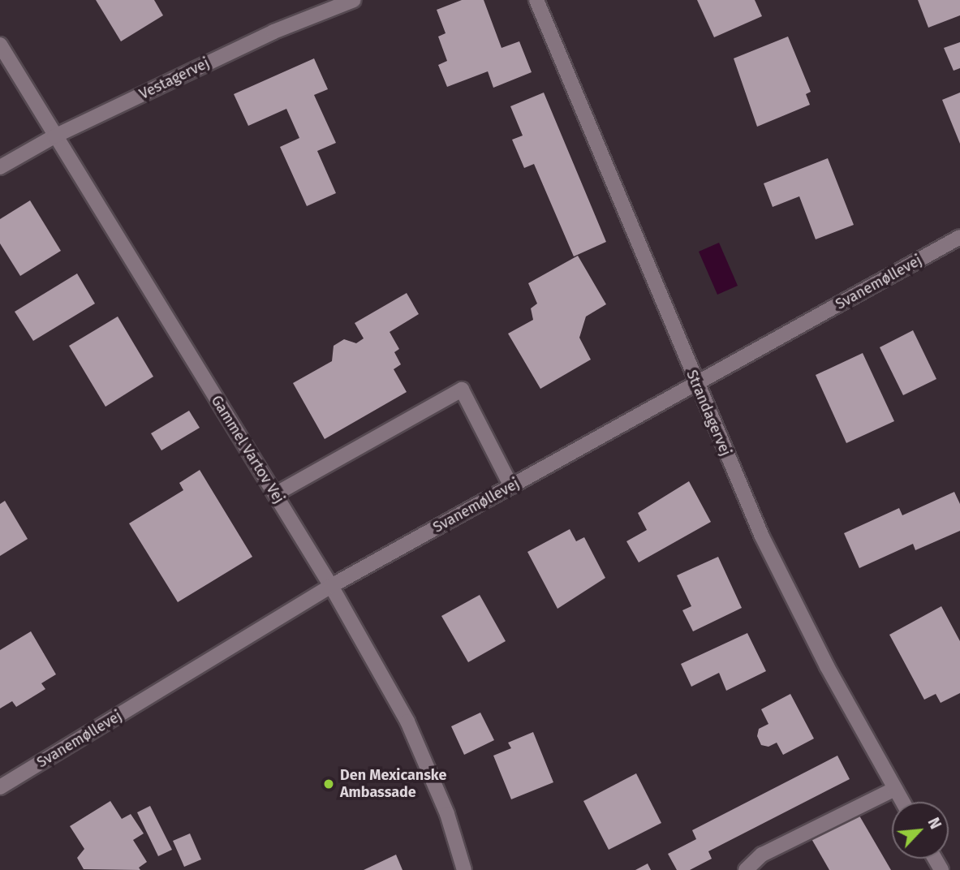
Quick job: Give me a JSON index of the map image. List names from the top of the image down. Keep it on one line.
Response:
{"streets":{"street":["Vestagervej","Svanemøllevej","Strandagervej","Gammel Vartov Vej"]},"crossings":[["Vestagervej","Gammel Vartov Vej"],["Svanemøllevej","Strandagervej"],["Svanemøllevej","Gammel Vartov Vej"]],"places":["Den Mexicanske Ambassade"],"north":"top right"}
